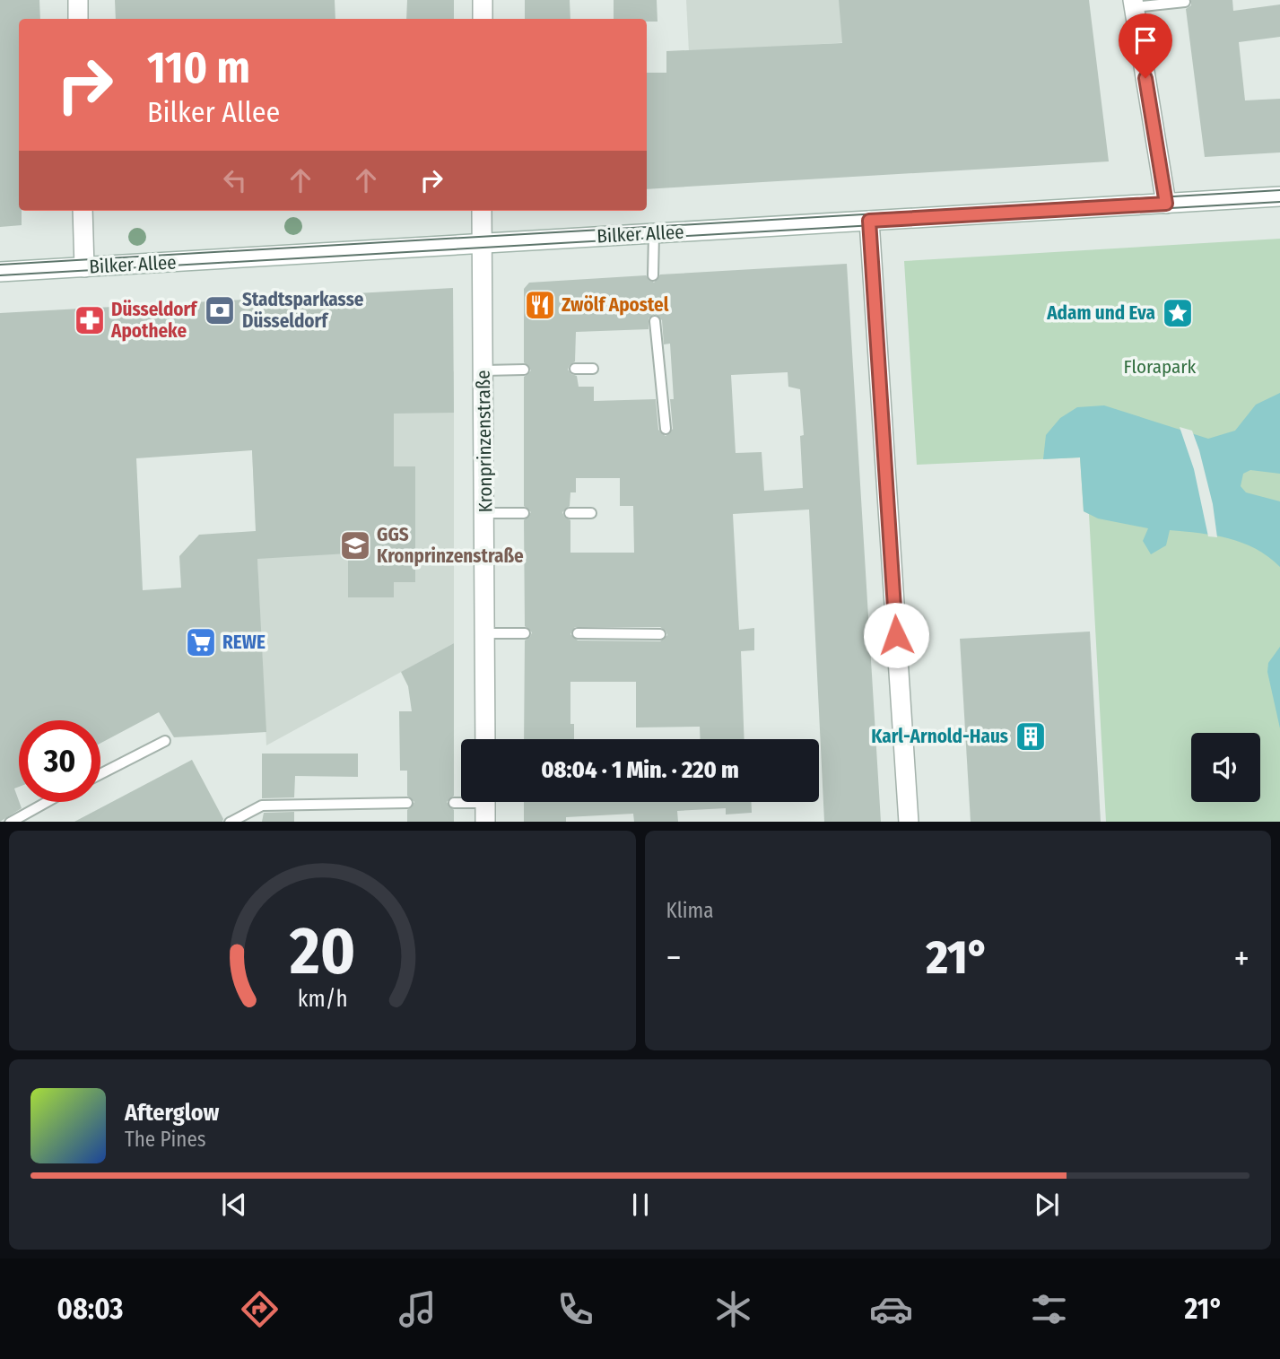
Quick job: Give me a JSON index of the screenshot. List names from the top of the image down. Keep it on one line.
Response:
{"streets":{"street":["Bilker Allee","Kronprinzenstraße"]},"crossings":[["Bilker Allee","Kronprinzenstraße"]],"parks":["Florapark"],"places":{"restaurant":["Zwölf Apostel"],"bank":["Stadtsparkasse Düsseldorf"],"place":["Adam und Eva"],"pharmacy":["Düsseldorf Apotheke"],"school or university":["GGS Kronprinzenstraße"],"supermarket":["REWE"],"building":["Karl-Arnold-Haus"]},"page":{"turn":["110 m","Bilker Allee"],"limit":"30","trip":"08:04 · 1 Min. · 220 m","tile":"Klima","heat":["−","21°","+"],"song":["Afterglow","The Pines"],"tabs":["08:03","21°"],"gauge":["20","km/h"]}}
